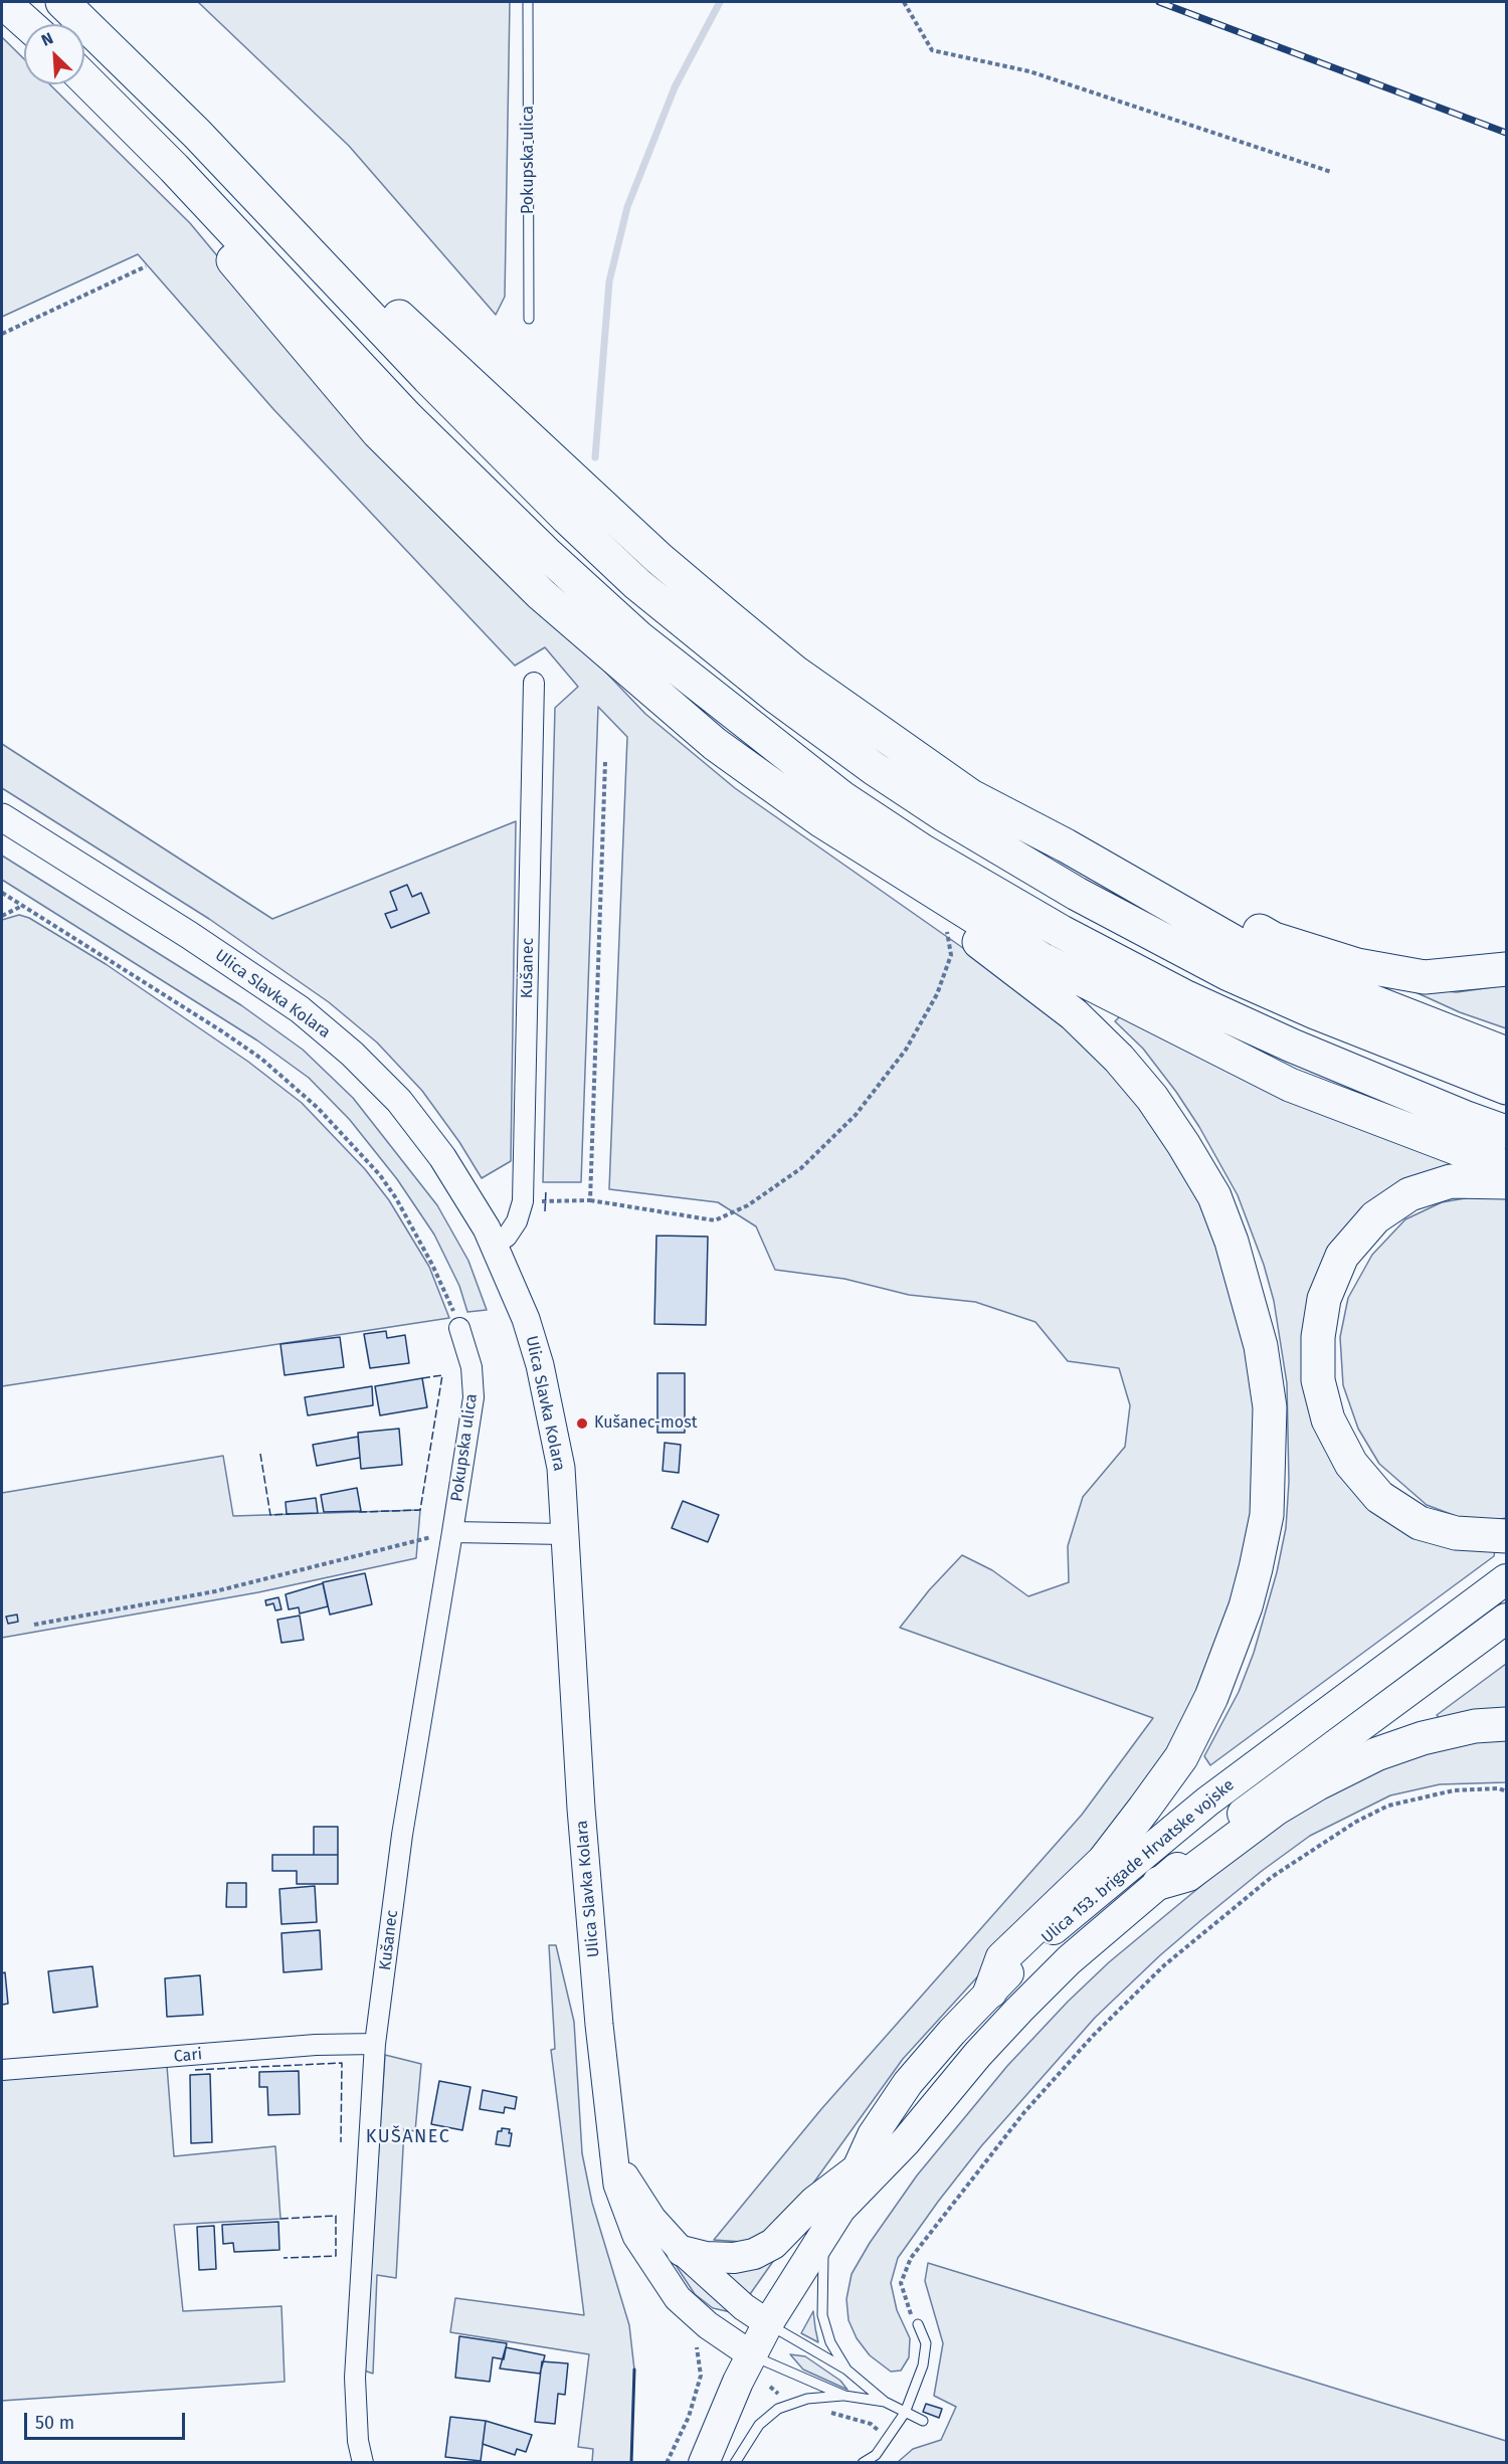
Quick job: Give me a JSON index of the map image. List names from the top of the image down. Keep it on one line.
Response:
{"streets":{"main road":["Ulica Slavka Kolara","Ulica 153. brigade Hrvatske vojske"],"street":["Pokupska ulica","Kušanec","Cari"]},"crossings":[["Pokupska ulica","Kušanec"],["Kušanec","Ulica Slavka Kolara"],["Kušanec","Cari"],["Ulica Slavka Kolara","Ulica 153. brigade Hrvatske vojske"]],"districts":["KUŠANEC"],"places":["Kušanec-most"],"scale_bar":"50 m","north":"top left"}
